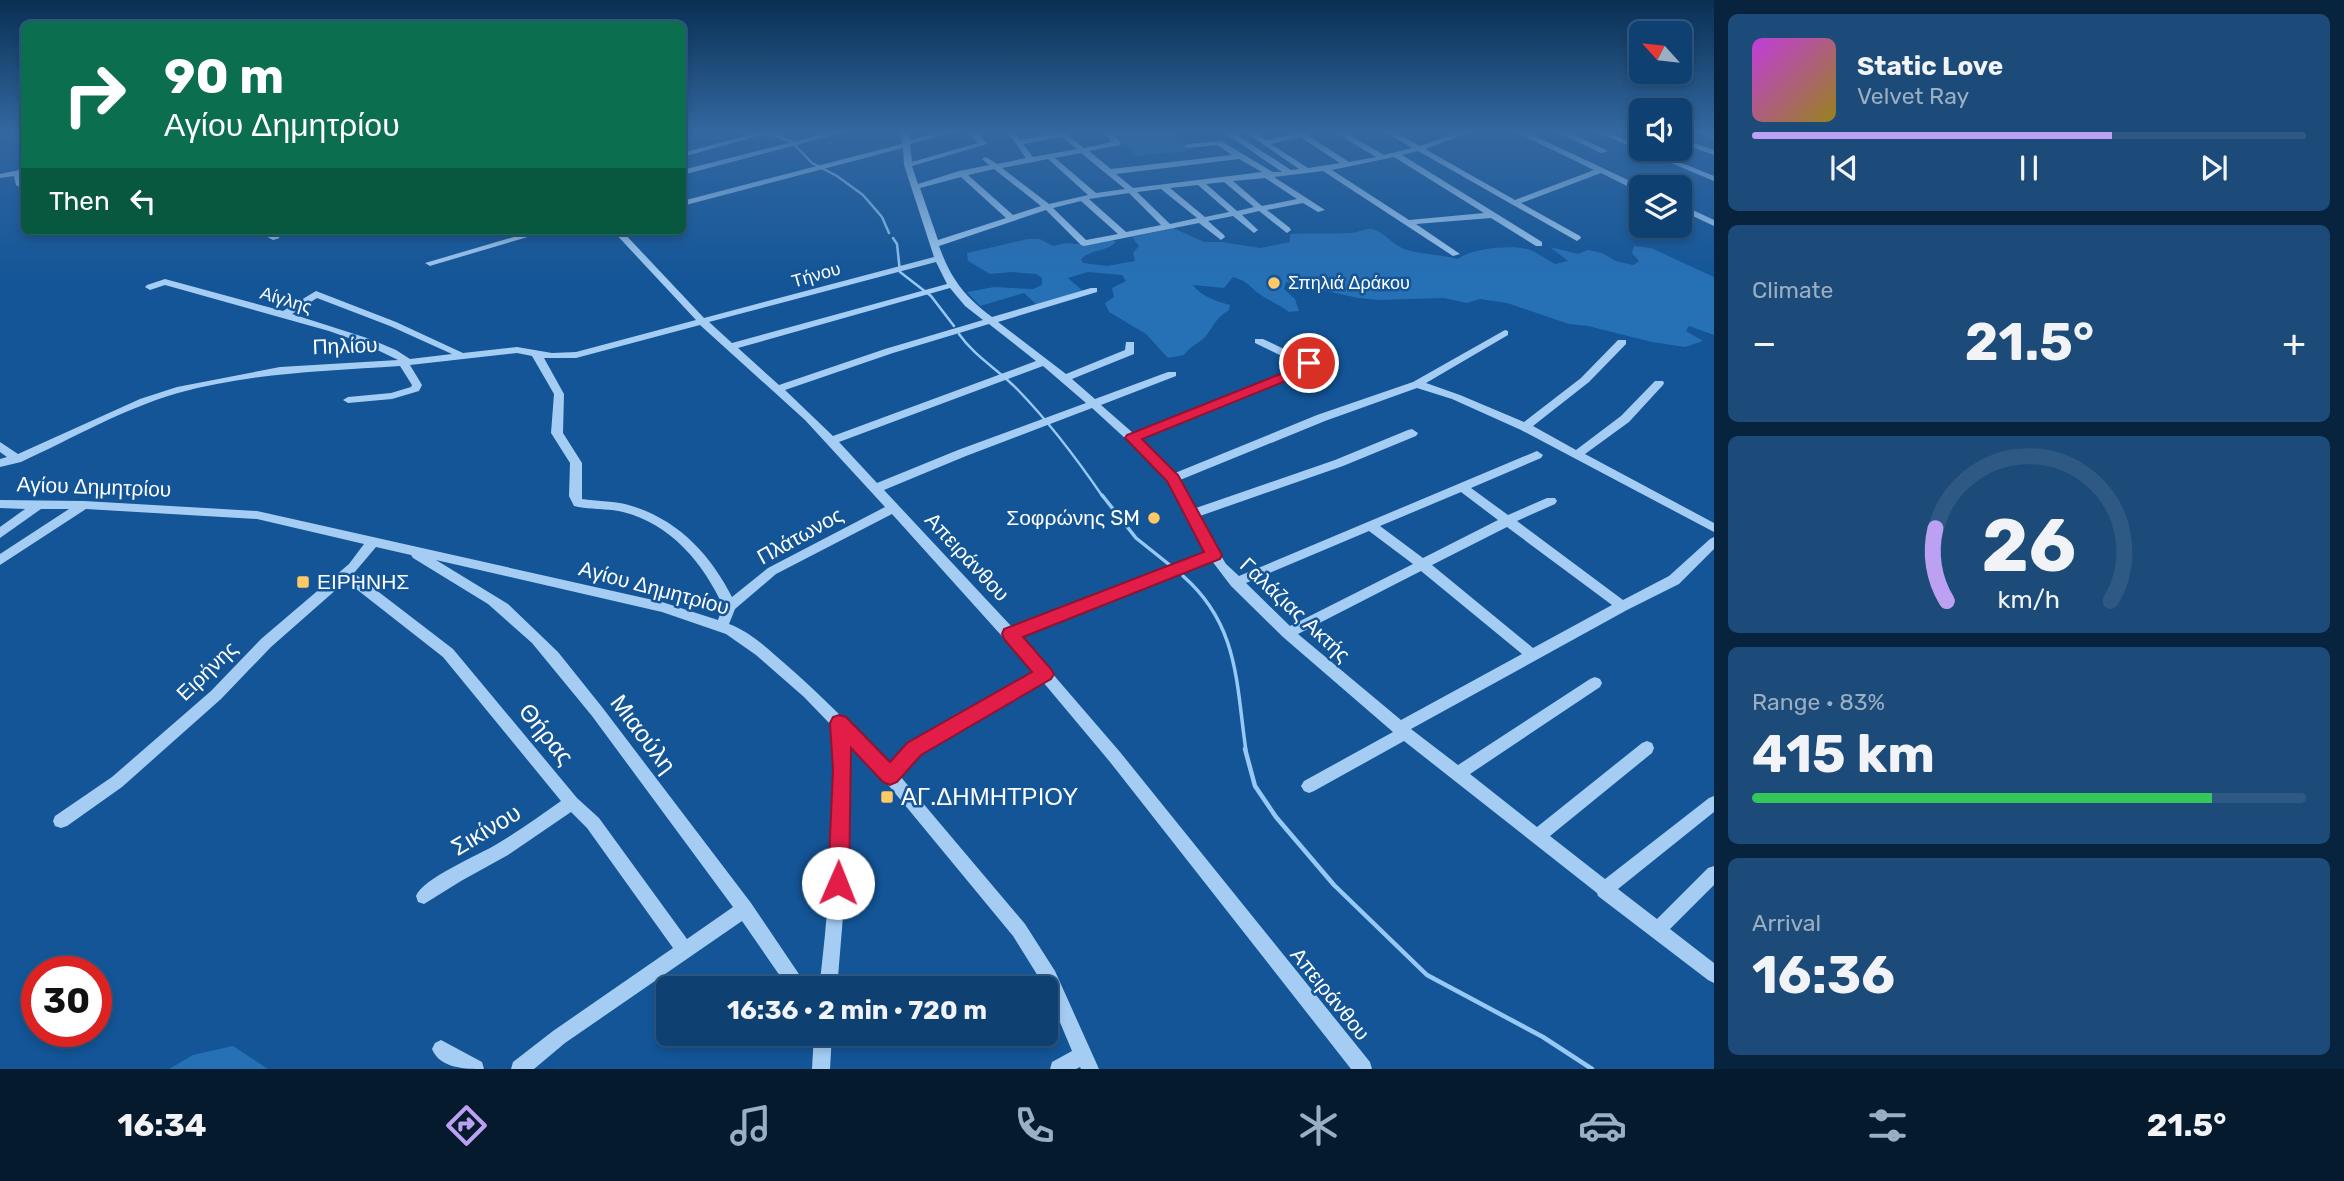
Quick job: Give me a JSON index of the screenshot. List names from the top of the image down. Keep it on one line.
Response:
{"streets":{"street":["Τήνου","Αίγλης","Πηλίου","Αγίου Δημητρίου","Πλάτωνος","Απειράνθου","Γαλάζιας Ακτής","Ειρήνης","Θήρας","Μιαούλη","Σικίνου"]},"crossings":[["Τήνου","Πηλίου"],["Τήνου","Απειράνθου"],["Τήνου","Γαλάζιας Ακτής"],["Αίγλης","Πηλίου"],["Πηλίου","Απειράνθου"],["Αγίου Δημητρίου","Ειρήνης"],["Αγίου Δημητρίου","Μιαούλη"],["Πλάτωνος","Απειράνθου"],["Ειρήνης","Θήρας"],["Θήρας","Σικίνου"]],"places":{"other":["Σπηλιά Δράκου","Σοφρώνης SM"],"transit":["ΕΙΡΗΝΗΣ","ΑΓ.ΔΗΜΗΤΡΙΟΥ"]},"north":"top left","page":{"turn":["90 m","Αγίου Δημητρίου"],"song":["Static Love","Velvet Ray"],"then":"Then","tile":["Climate",["Range · 83%","415 km"],["Arrival","16:36"]],"heat":["−","21.5°","+"],"limit":"30","trip":"16:36 · 2 min · 720 m","tabs":["16:34","21.5°"],"gauge":["26","km/h"]}}
